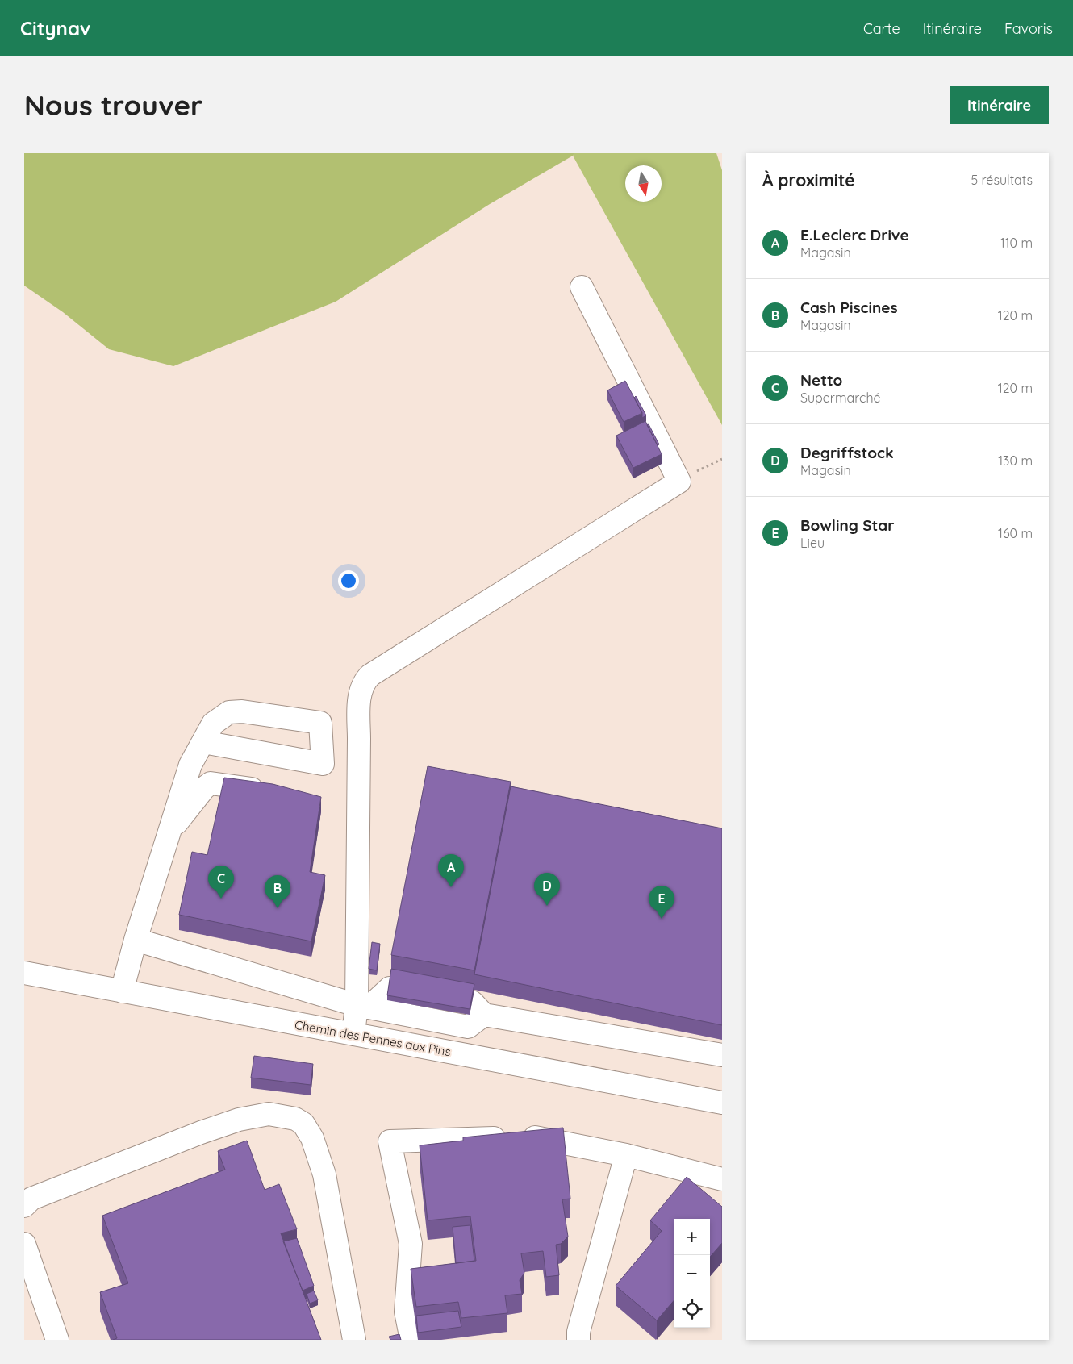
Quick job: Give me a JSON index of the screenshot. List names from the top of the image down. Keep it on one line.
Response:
{"streets":{"street":["Chemin des Pennes aux Pins"]},"north":"bottom","page":{"header":"Citynav","nav":["Carte","Itinéraire","Favoris"],"buttons":"Itinéraire","title":"Nous trouver","heading":["À proximité","5 résultats"],"list":[{"mark":"A","name":"E.Leclerc Drive","note":"Magasin","value":"110 m"},{"mark":"B","name":"Cash Piscines","note":"Magasin","value":"120 m"},{"mark":"C","name":"Netto","note":"Supermarché","value":"120 m"},{"mark":"D","name":"Degriffstock","note":"Magasin","value":"130 m"},{"mark":"E","name":"Bowling Star","note":"Lieu","value":"160 m"}],"pins":["A","C","D","B","E"],"map_buttons":["+","−"]}}
